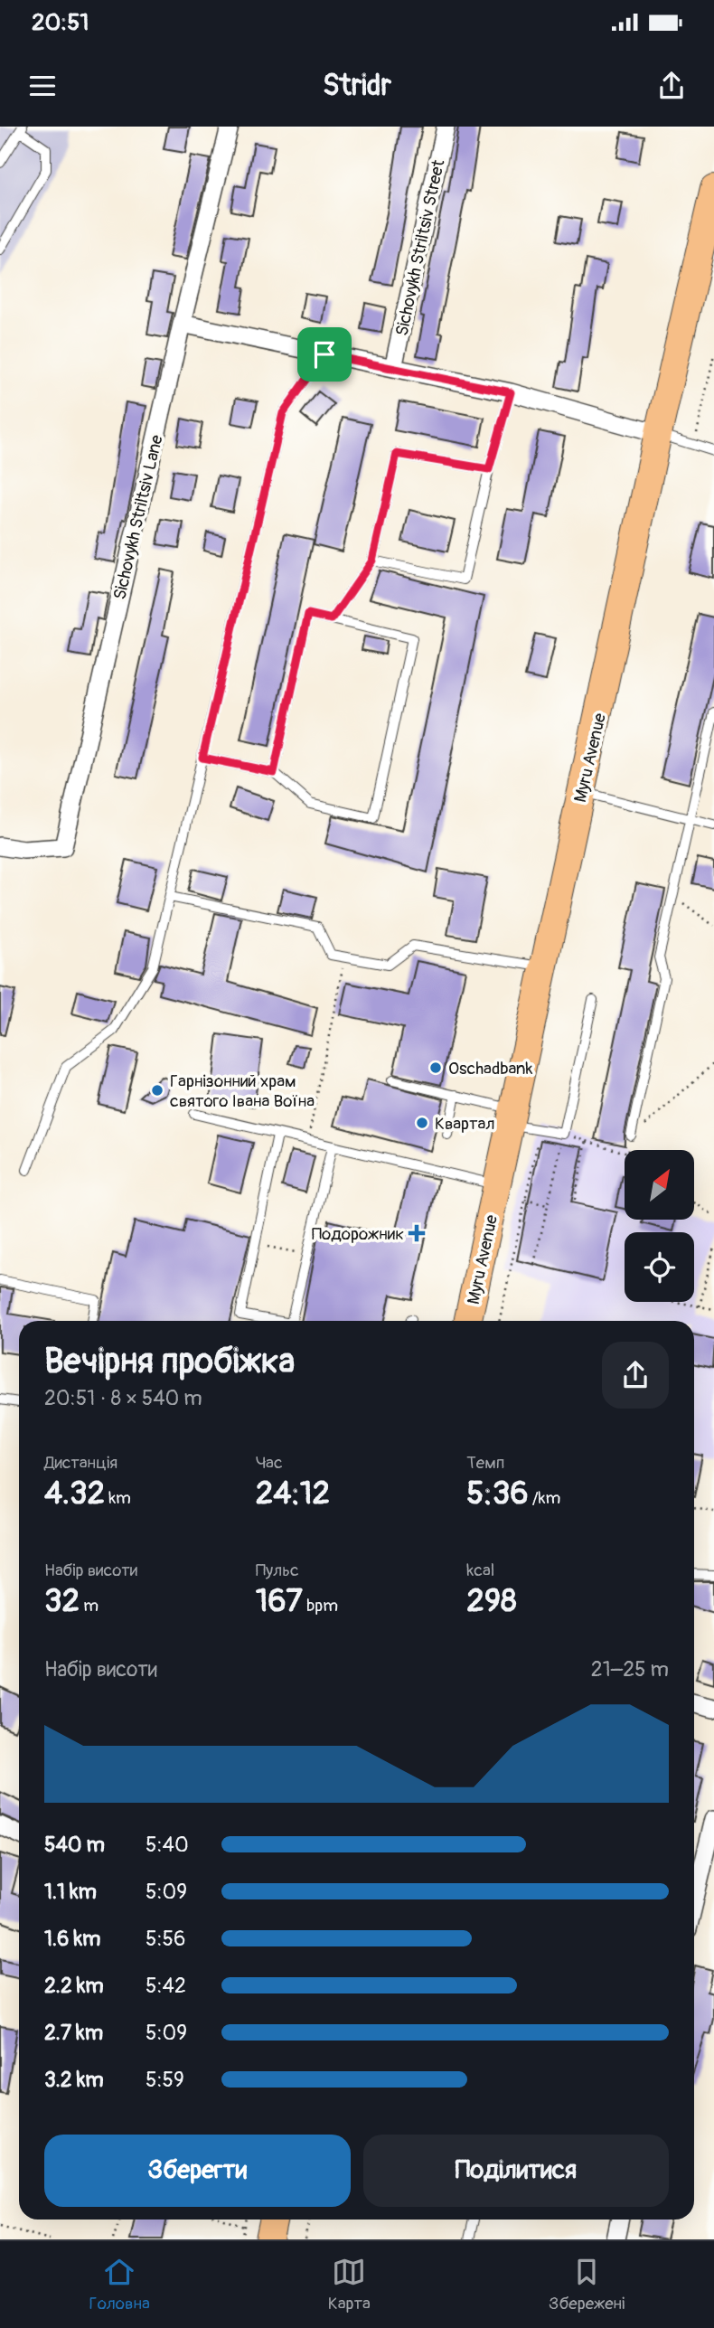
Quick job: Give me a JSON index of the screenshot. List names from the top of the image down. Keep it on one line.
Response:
{"streets":{"main road":["Myru Avenue"],"street":["Sichovykh Striltsiv Street","Sichovykh Striltsiv Lane"]},"places":{"other":["Oschadbank","Гарнізонний храм святого Івана Воїна","Квартал"],"health":["Подорожник"]},"north":"top right","page":{"status":"20:51","header":"Stridr","heading":["Вечірня пробіжка","20:51 · 8 × 540 m"],"stats":[["Дистанція","4.32 km"],["Час","24:12"],["Темп","5:36 /km"],["Набір висоти","32 m"],["Пульс","167 bpm"],["kcal","298"]],"chart":["Набір висоти","21–25 m"],"list":[{"name":"540 m","note":"5:40"},{"name":"1.1 km","note":"5:09"},{"name":"1.6 km","note":"5:56"},{"name":"2.2 km","note":"5:42"},{"name":"2.7 km","note":"5:09"},{"name":"3.2 km","note":"5:59"}],"buttons":["Зберегти","Поділитися"],"tabs":["Головна","Карта","Збережені"]}}
